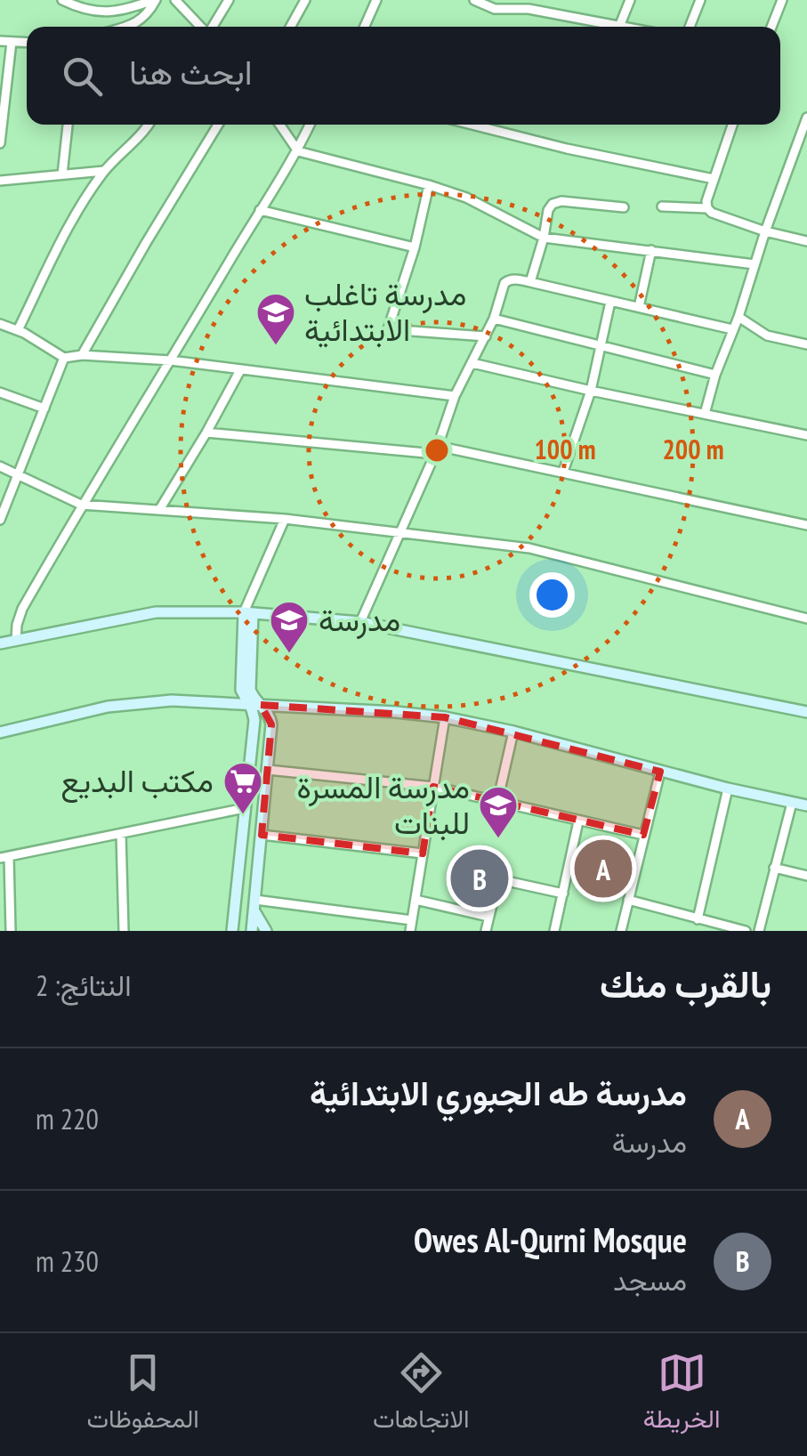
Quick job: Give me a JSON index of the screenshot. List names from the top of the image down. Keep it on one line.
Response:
{"places":{"school or university":["مدرسة تاغلب الابتدائية","مدرسة","مدرسة المسرة للبنات"],"supermarket":["مكتب البديع"]},"page":{"search":"ابحث هنا","pins":["A","B"],"heading":["بالقرب منك","النتائج: 2"],"list":[{"mark":"A","name":"مدرسة طه الجبوري الابتدائية","note":"مدرسة","value":"220 m"},{"mark":"B","name":"Owes Al-Qurni Mosque","note":"مسجد","value":"230 m"}],"nav":["الخريطة","الاتجاهات","المحفوظات"]},"rings":["100 m","200 m"]}
